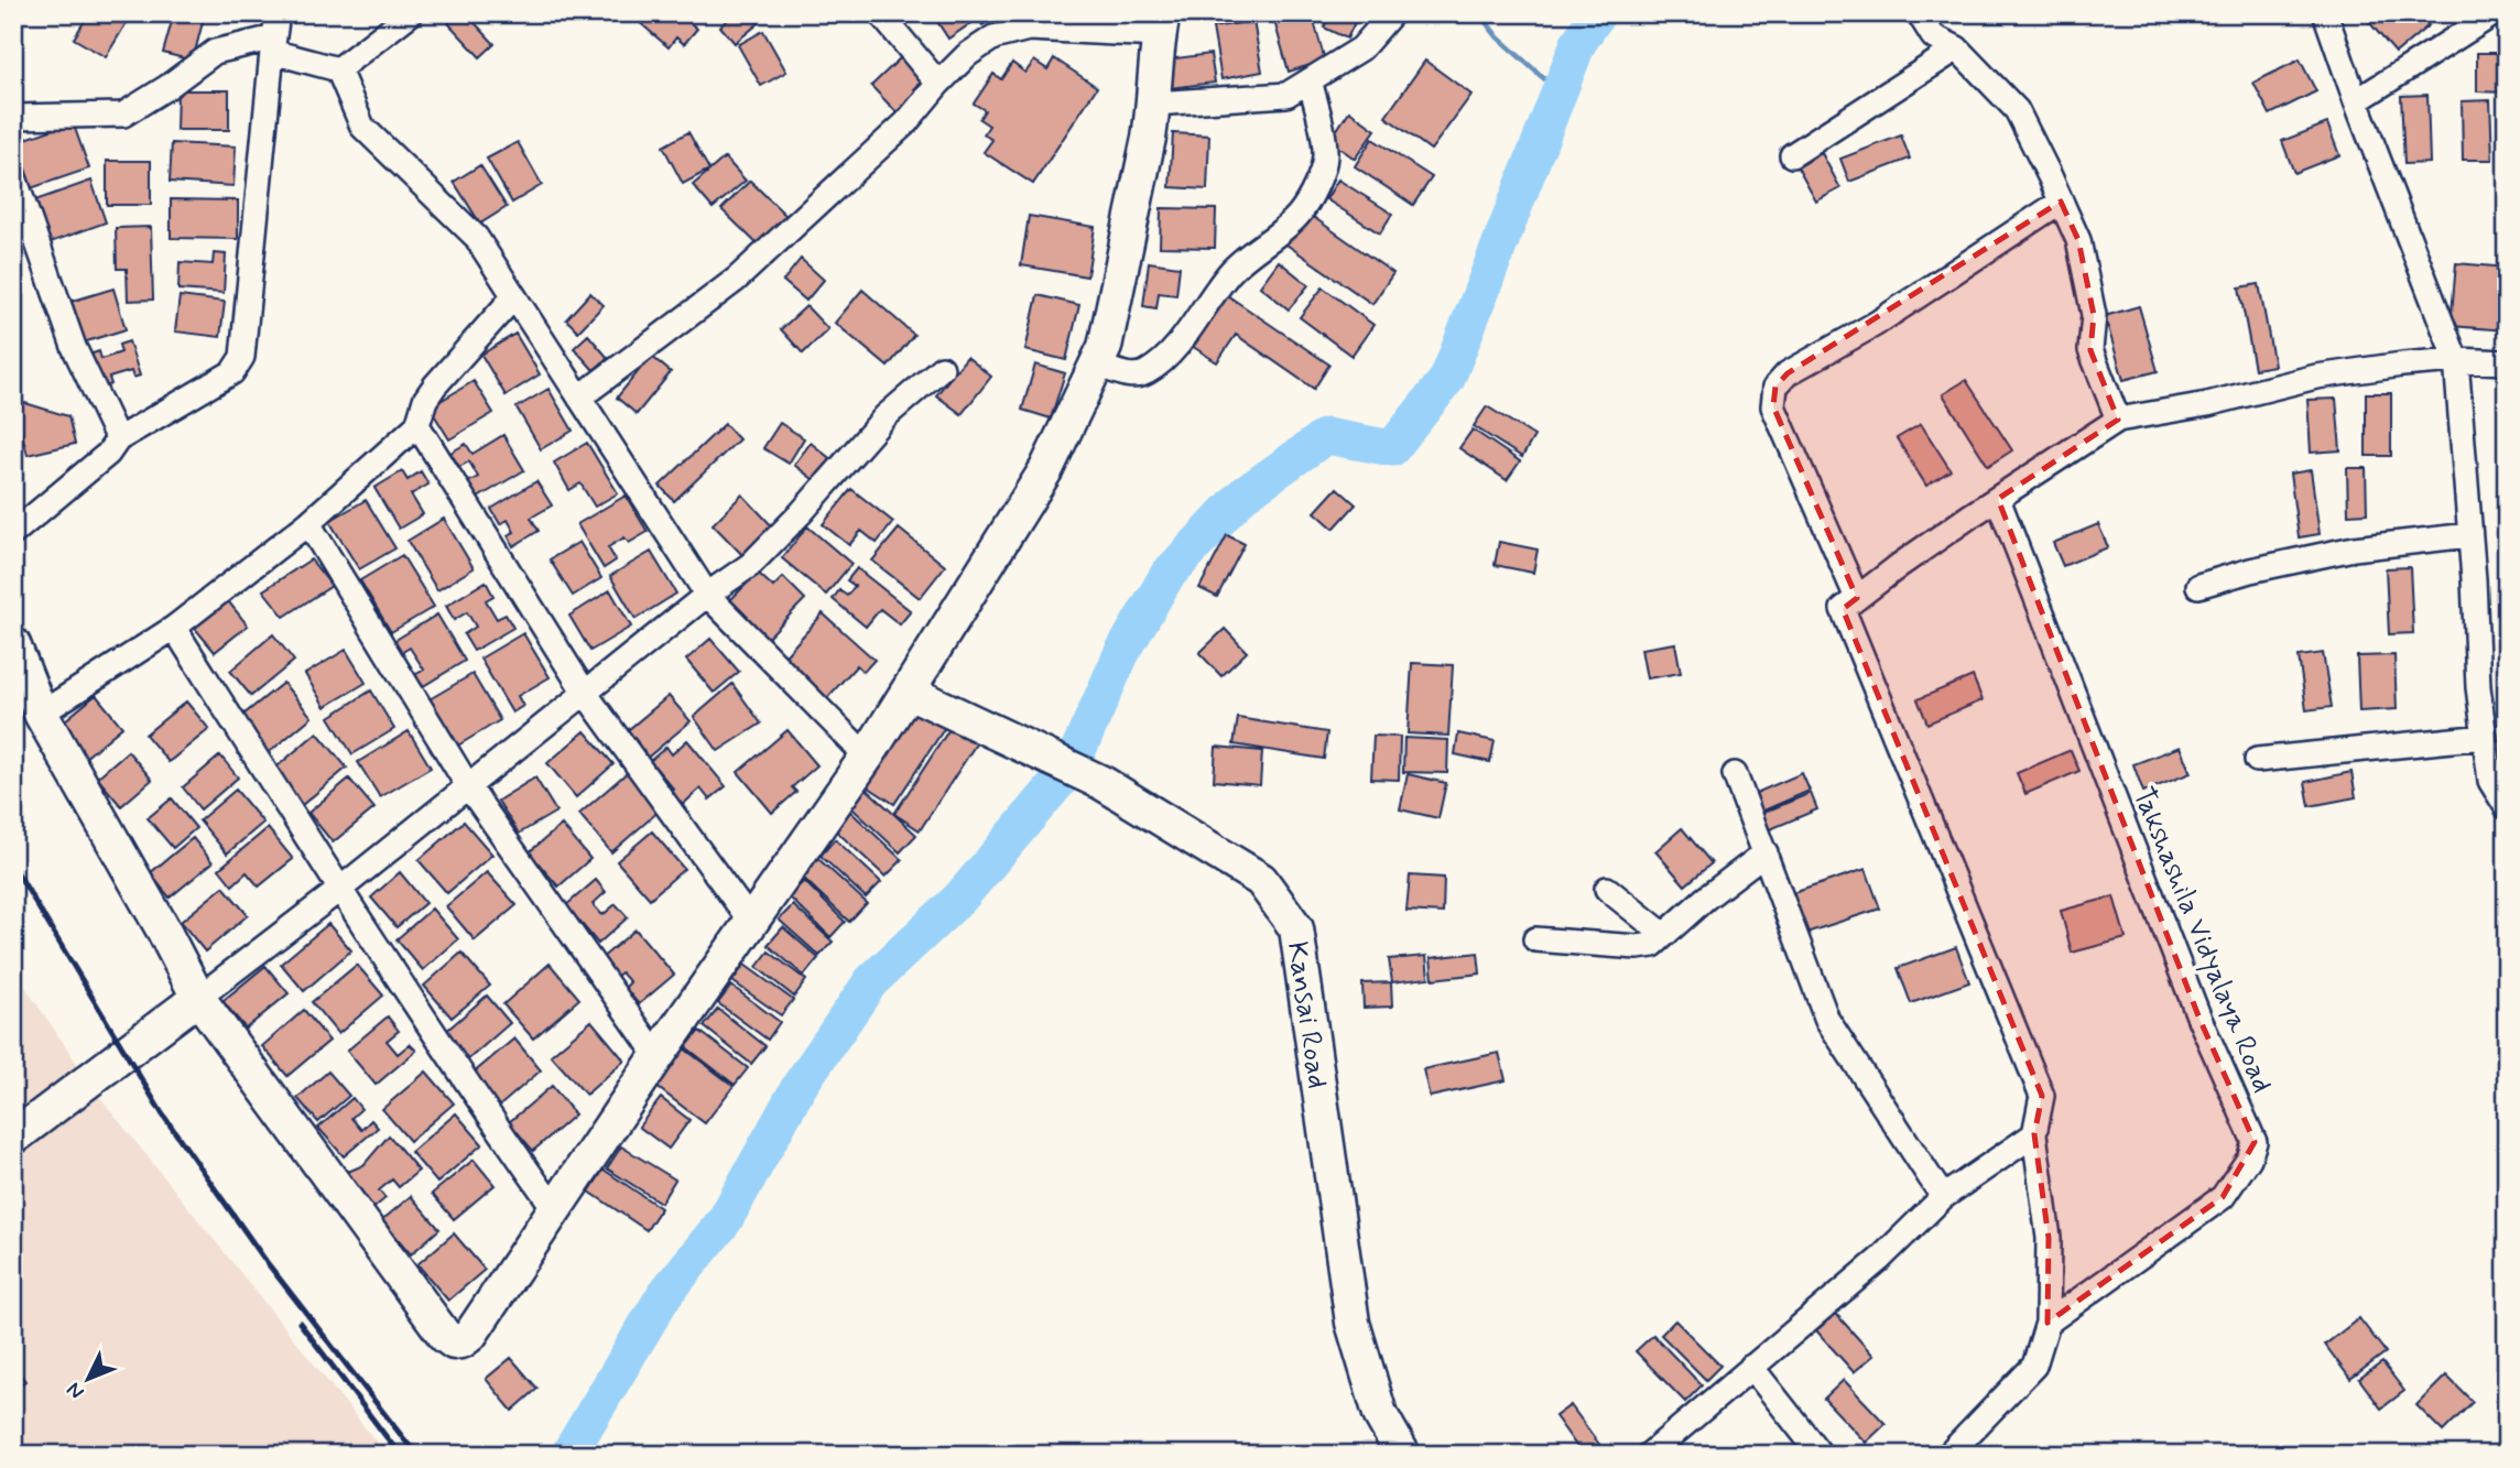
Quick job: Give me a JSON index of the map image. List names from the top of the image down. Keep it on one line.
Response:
{"streets":{"street":["Takshashila Vidyalaya Road","Kansai Road"]},"north":"bottom left"}
